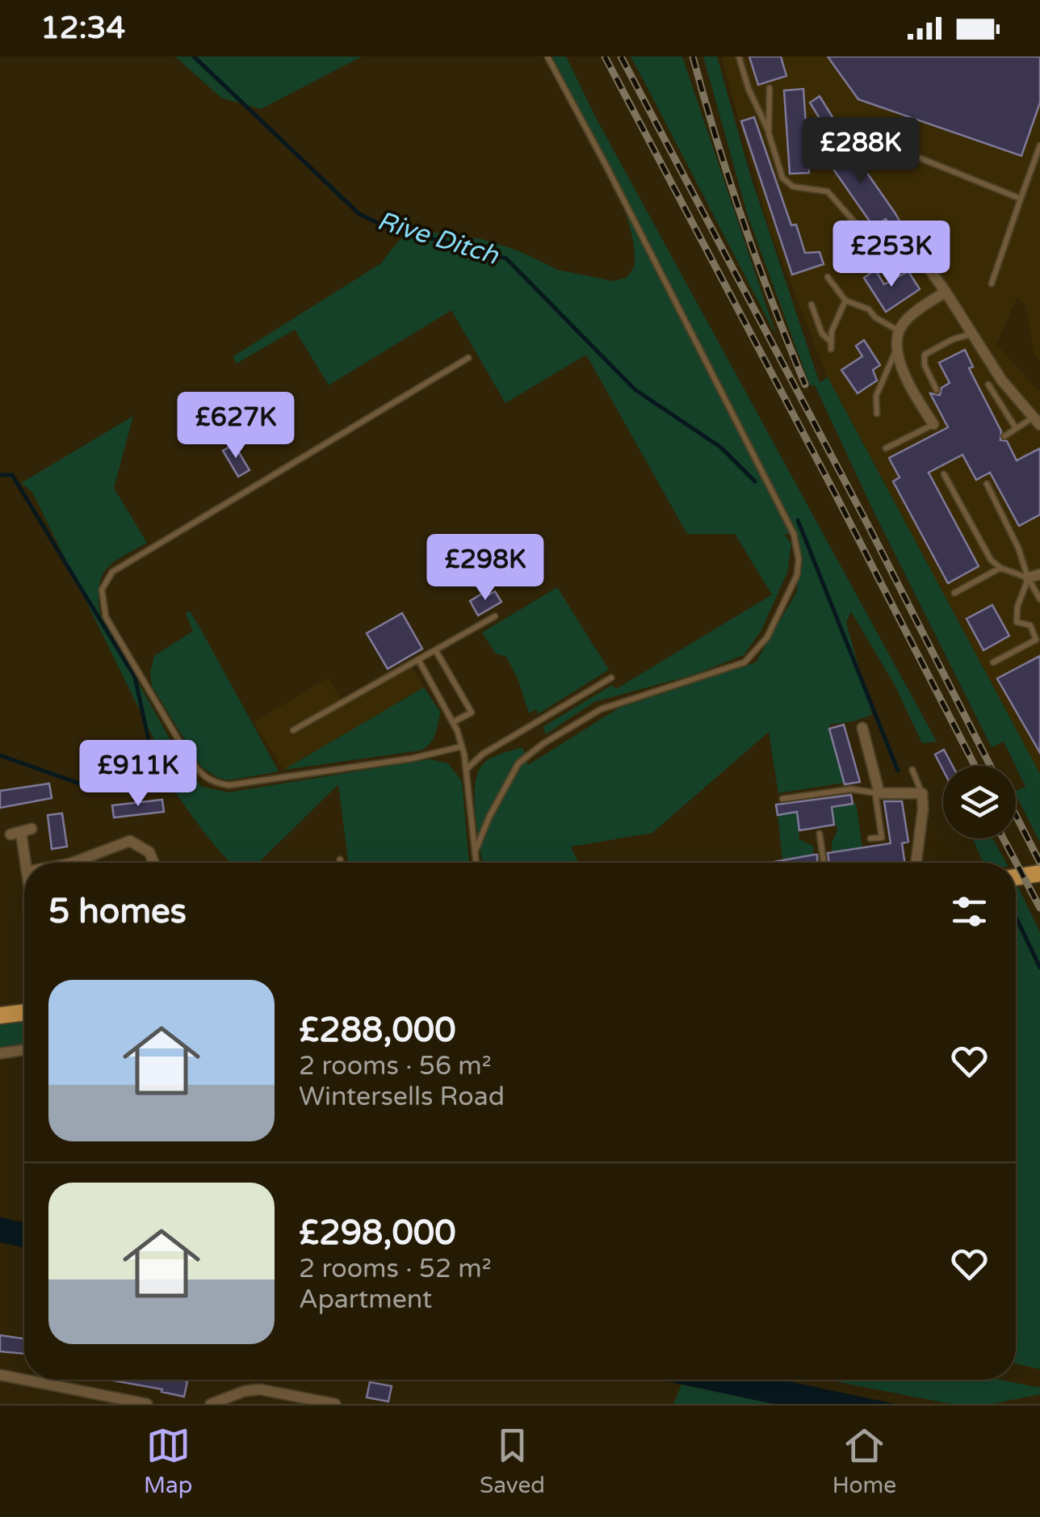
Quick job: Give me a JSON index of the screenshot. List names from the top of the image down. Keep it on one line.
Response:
{"water":["Rive Ditch"],"page":{"status":"12:34","price":["£288K","£253K","£627K","£298K","£911K"],"heading":"5 homes","list":[{"name":"£288,000","note":"2 rooms · 56 m² · Wintersells Road"},{"name":"£298,000","note":"2 rooms · 52 m² · Apartment"}],"tabs":["Map","Saved","Home"]}}
